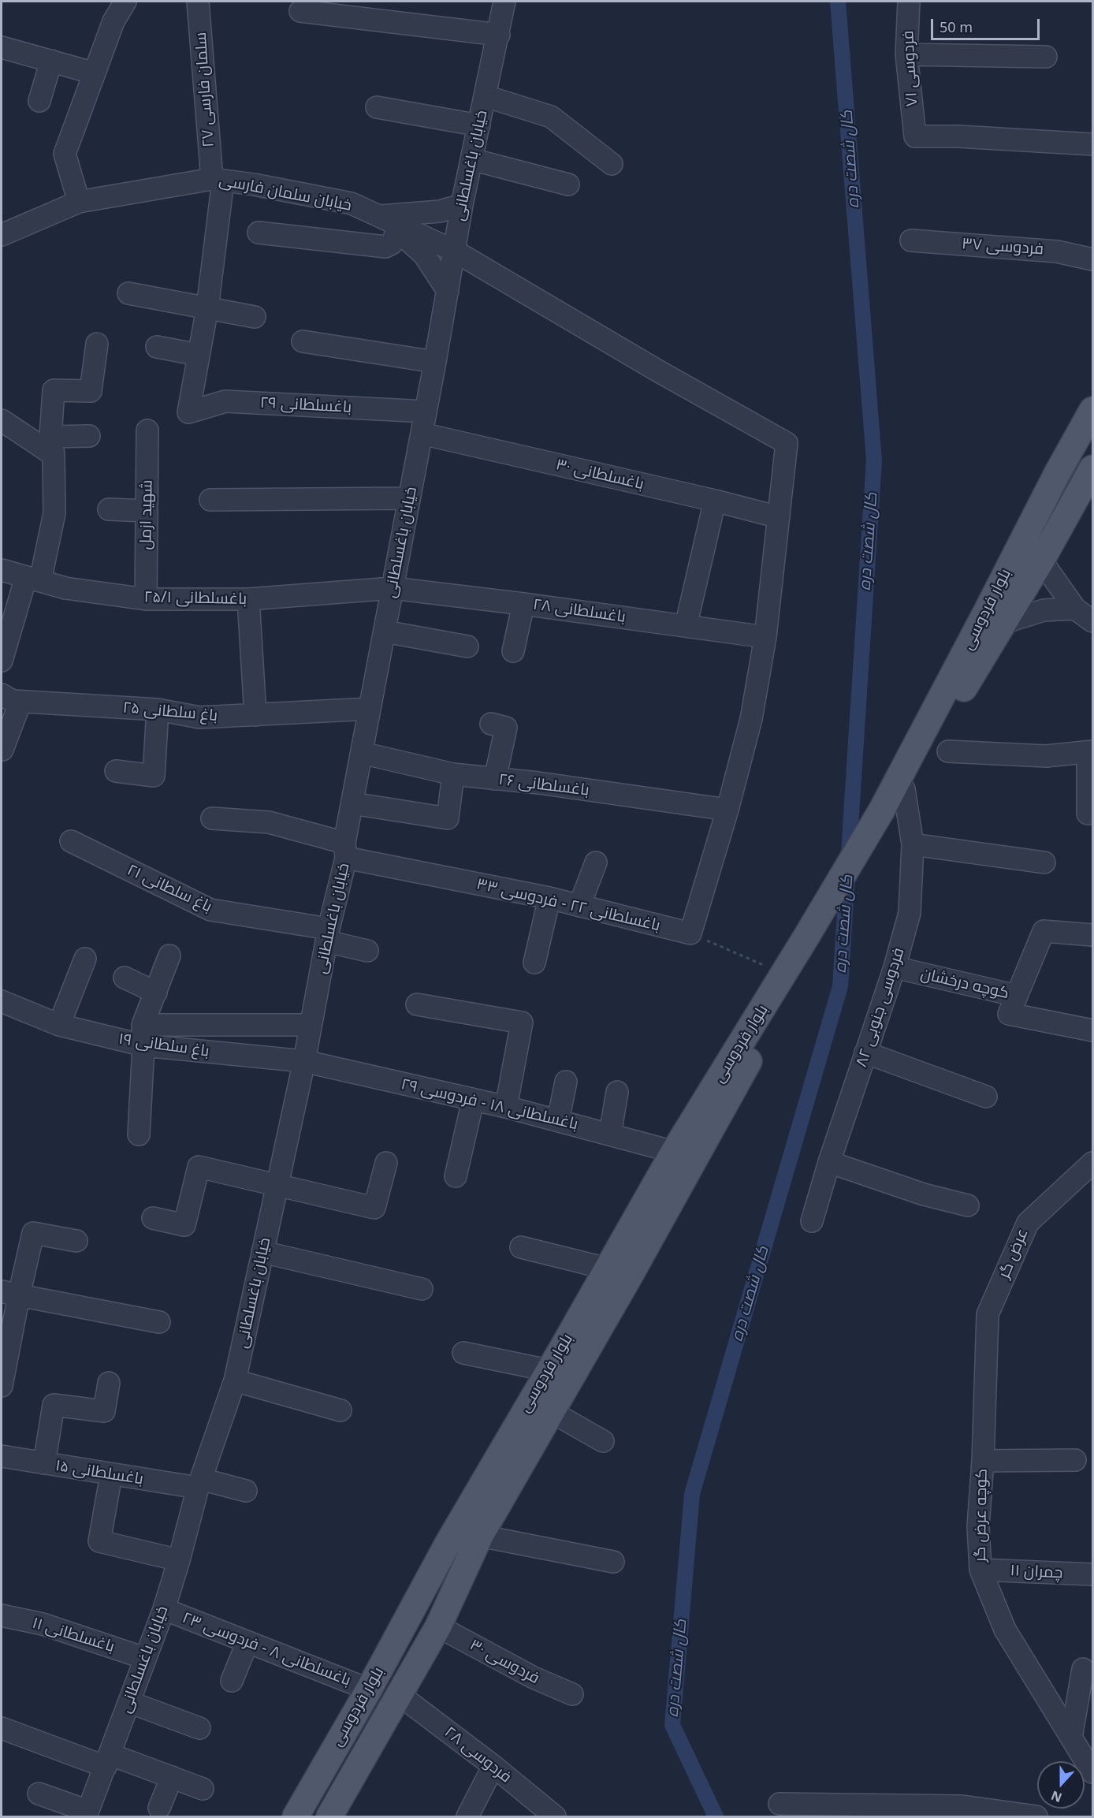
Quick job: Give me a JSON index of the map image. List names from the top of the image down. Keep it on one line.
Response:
{"streets":{"main road":["بلوار فردوسی"],"street":["فردوسی ۷۱","سلمان فارسی ۲۷","خیابان باغسلطانی","خیابان سلمان فارسی","فردوسی ۳۷","باغسلطانی ۲۹","باغسلطانی ۳۰","شهید ازمل","باغسلطانی ۲۵/۱","باغسلطانی ۲۸","باغ سلطانی ۲۵","باغسلطانی ۲۶","باغ سلطانی ۲۱","باغسلطانی ۲۲ - فردوسی ۳۳","کوچه درخشان","فردوسی جنوبی ۸۲","باغ سلطانی ۱۹","باغسلطانی ۱۸ - فردوسی ۲۹","عرض گر","باغسلطانی ۱۵","کوچه عرض گر","چمران ۱۱","باغسلطانی ۱۱","باغسلطانی ۸ - فردوسی ۲۳","فردوسی ۳۰","فردوسی ۲۸"]},"crossings":[["سلمان فارسی ۲۷","خیابان سلمان فارسی"],["سلمان فارسی ۲۷","باغسلطانی ۲۹"],["خیابان باغسلطانی","خیابان سلمان فارسی"],["خیابان باغسلطانی","باغسلطانی ۲۹"],["خیابان باغسلطانی","باغسلطانی ۳۰"],["خیابان باغسلطانی","باغسلطانی ۲۵/۱"],["خیابان باغسلطانی","باغسلطانی ۲۸"],["خیابان باغسلطانی","باغ سلطانی ۲۵"],["خیابان باغسلطانی","باغسلطانی ۲۶"],["خیابان باغسلطانی","باغ سلطانی ۲۱"],["خیابان باغسلطانی","باغسلطانی ۲۲ - فردوسی ۳۳"],["خیابان باغسلطانی","باغ سلطانی ۱۹"],["خیابان باغسلطانی","باغسلطانی ۱۸ - فردوسی ۲۹"],["خیابان باغسلطانی","باغسلطانی ۱۵"],["خیابان باغسلطانی","باغسلطانی ۱۱"],["خیابان باغسلطانی","باغسلطانی ۸ - فردوسی ۲۳"],["خیابان سلمان فارسی","باغسلطانی ۳۰"],["شهید ازمل","باغسلطانی ۲۵/۱"],["باغسلطانی ۲۵/۱","باغسلطانی ۲۸"],["بلوار فردوسی","فردوسی جنوبی ۸۲"],["بلوار فردوسی","باغسلطانی ۱۸ - فردوسی ۲۹"],["بلوار فردوسی","باغسلطانی ۸ - فردوسی ۲۳"],["بلوار فردوسی","فردوسی ۳۰"],["بلوار فردوسی","فردوسی ۲۸"],["کوچه درخشان","فردوسی جنوبی ۸۲"],["باغ سلطانی ۱۹","باغسلطانی ۱۸ - فردوسی ۲۹"],["عرض گر","کوچه عرض گر"],["کوچه عرض گر","چمران ۱۱"]],"water":["کال شصت دره"],"scale_bar":"50 m","north":"bottom"}
